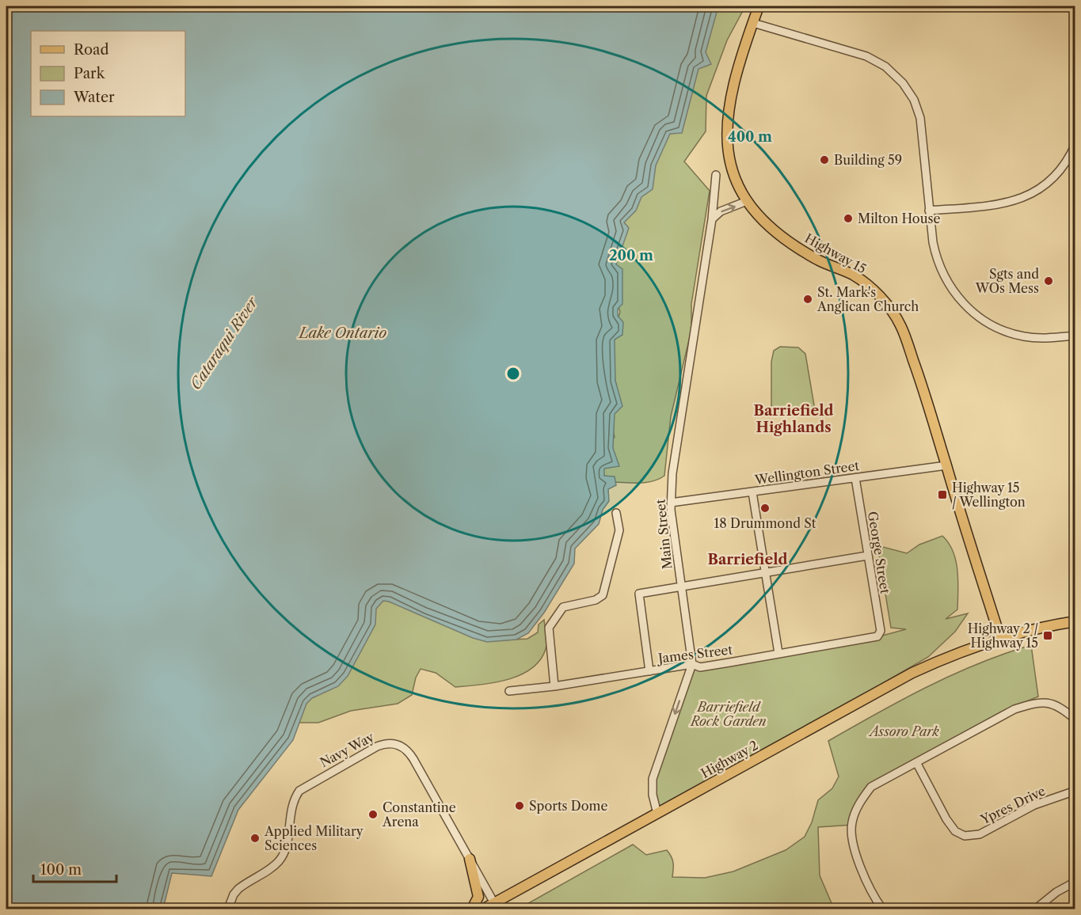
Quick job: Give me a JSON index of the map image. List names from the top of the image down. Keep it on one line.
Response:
{"streets":{"main road":["Highway 15","Highway 2"],"street":["Wellington Street","Main Street","George Street","James Street","Navy Way","Ypres Drive"]},"crossings":[["Highway 15","Wellington Street"],["Highway 15","Highway 2"],["Wellington Street","Main Street"],["Wellington Street","George Street"],["Main Street","James Street"],["Main Street","Highway 2"],["George Street","James Street"],["Navy Way","Highway 2"]],"districts":["Barriefield Highlands","Barriefield"],"water":["Lake Ontario","Cataraqui River"],"parks":["Barriefield Rock Garden","Assoro Park"],"places":{"other":["Building 59","Milton House","Sgts and WOs Mess","St. Mark's Anglican Church","18 Drummond St","Sports Dome","Constantine Arena","Applied Military Sciences"],"transit":["Highway 15 / Wellington","Highway 2 / Highway 15"]},"legend":["Road","Park","Water"],"scale_bar":"100 m","rings":["400 m","200 m"]}
